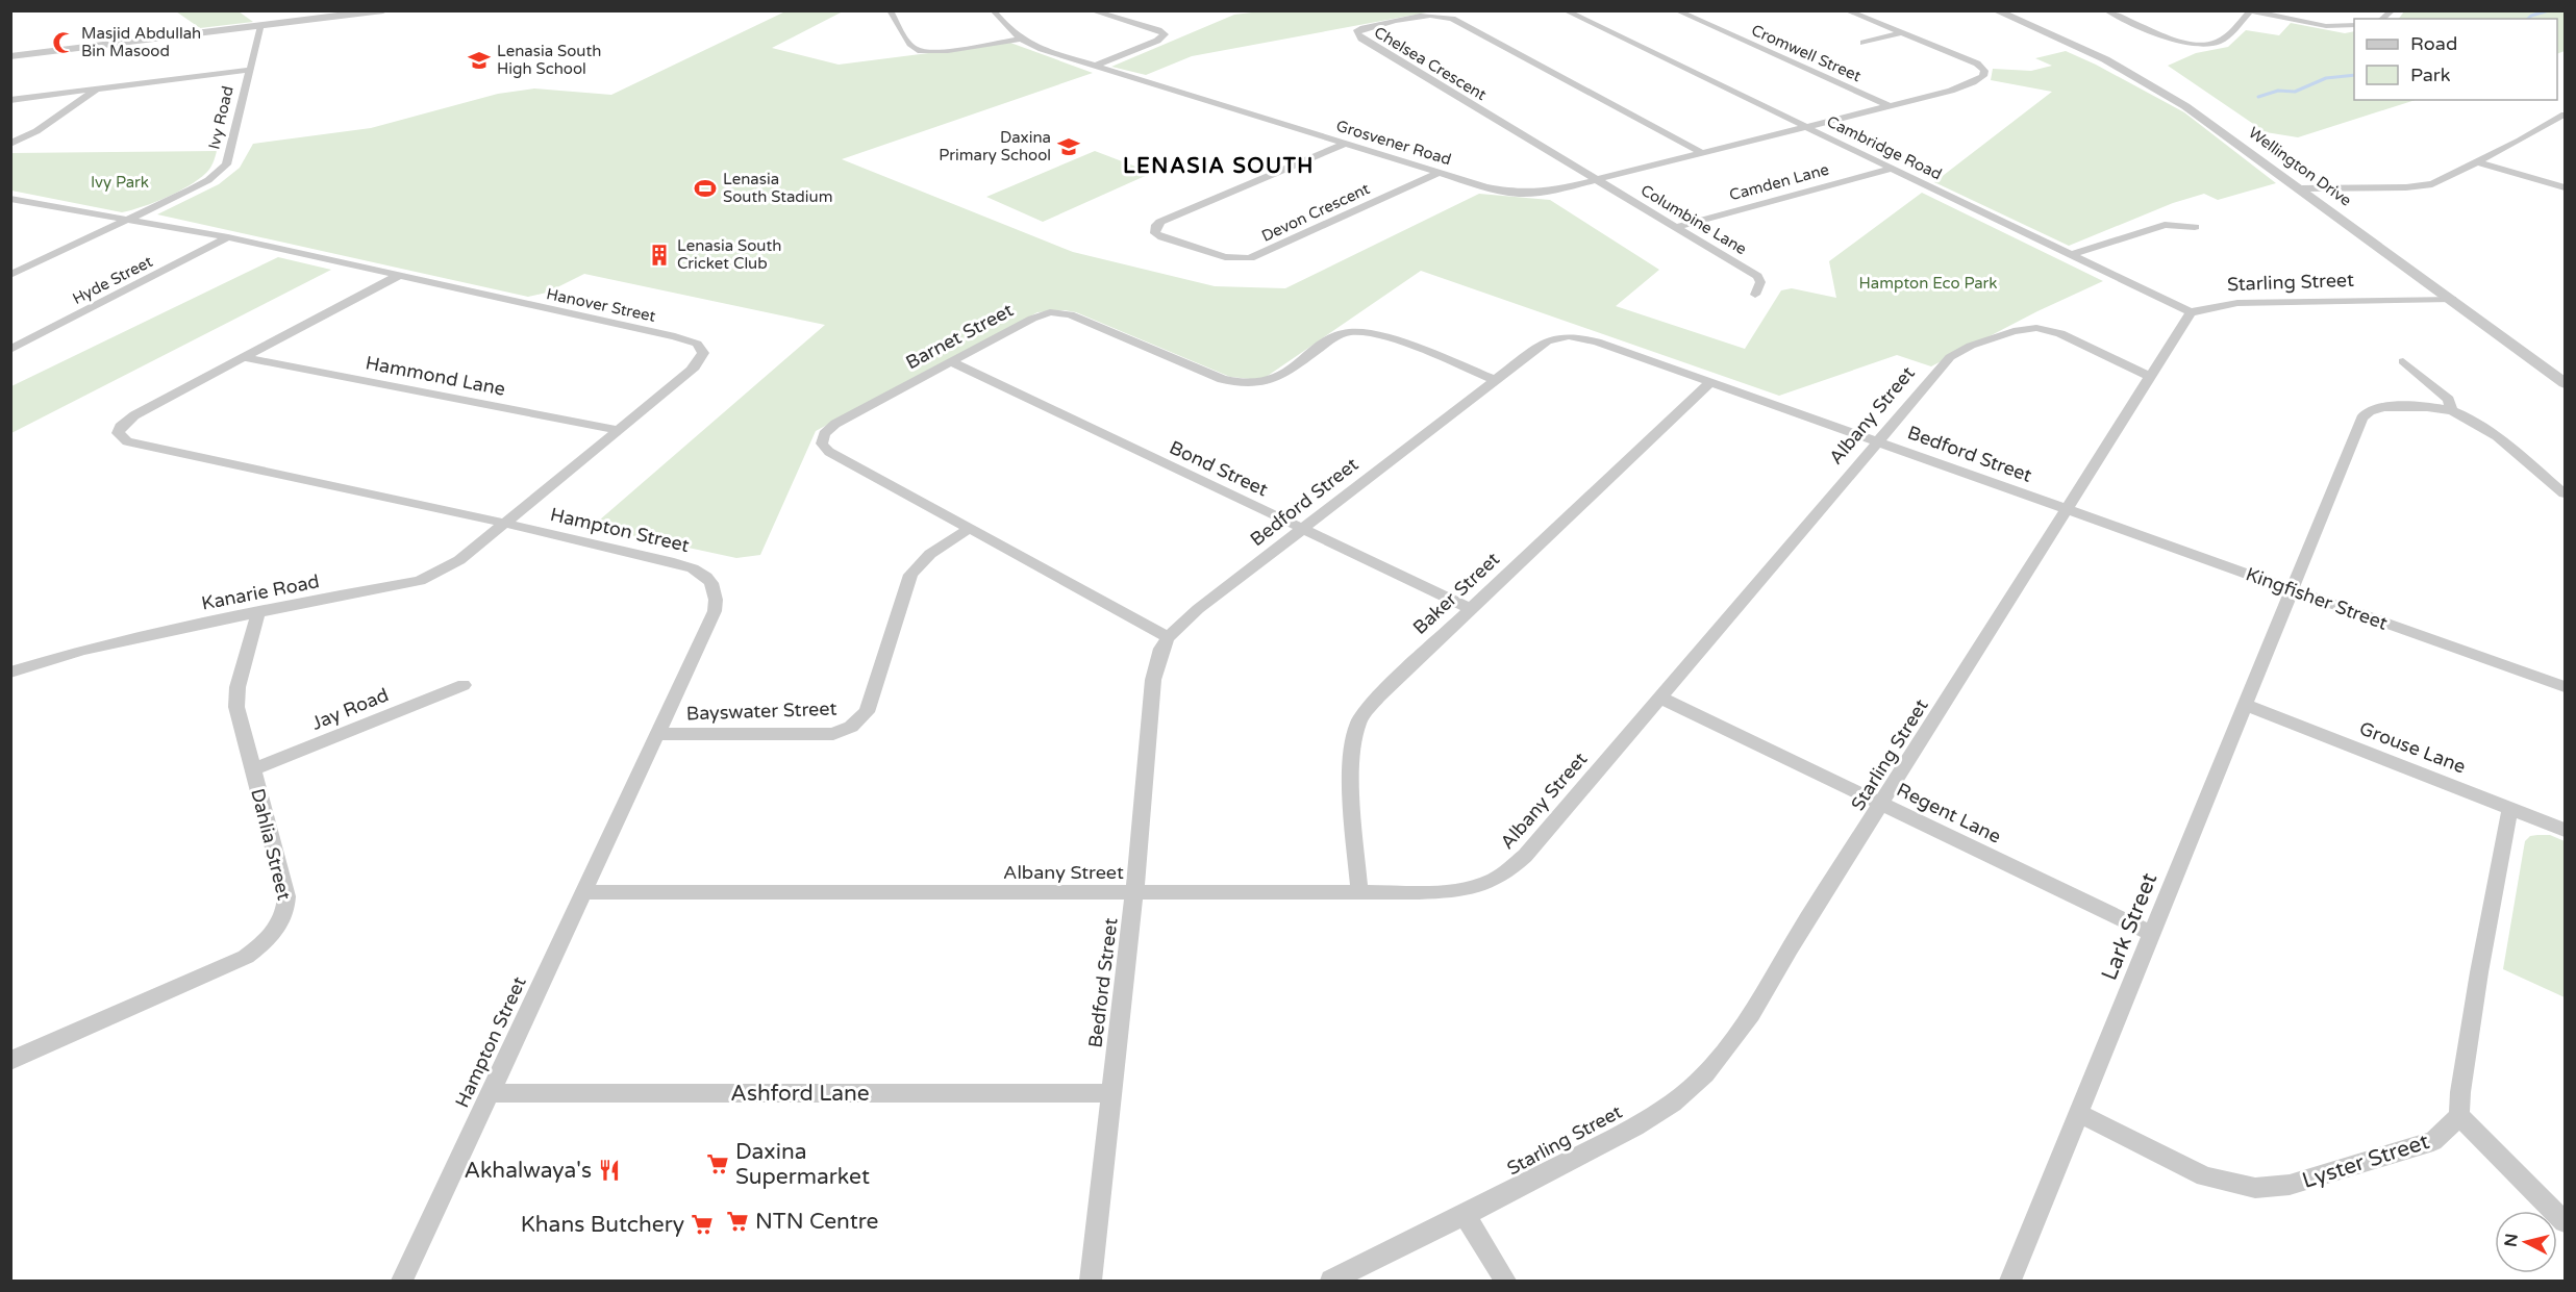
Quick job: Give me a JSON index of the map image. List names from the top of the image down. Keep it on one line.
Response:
{"streets":{"street":["Cromwell Street","Chelsea Crescent","Ivy Road","Grosvener Road","Cambridge Road","Wellington Drive","Camden Lane","Devon Crescent","Columbine Lane","Hyde Street","Starling Street","Hanover Street","Barnet Street","Hammond Lane","Albany Street","Bedford Street","Bond Street","Hampton Street","Kanarie Road","Baker Street","Kingfisher Street","Jay Road","Bayswater Street","Grouse Lane","Regent Lane","Dahlia Street","Lark Street","Ashford Lane","Lyster Street"]},"crossings":[["Cromwell Street","Grosvener Road"],["Chelsea Crescent","Grosvener Road"],["Chelsea Crescent","Columbine Lane"],["Ivy Road","Hanover Street"],["Grosvener Road","Cambridge Road"],["Grosvener Road","Devon Crescent"],["Grosvener Road","Columbine Lane"],["Cambridge Road","Camden Lane"],["Cambridge Road","Starling Street"],["Wellington Drive","Starling Street"],["Camden Lane","Columbine Lane"],["Hyde Street","Hanover Street"],["Starling Street","Albany Street"],["Starling Street","Bedford Street"],["Starling Street","Kingfisher Street"],["Starling Street","Regent Lane"],["Hanover Street","Hammond Lane"],["Hanover Street","Hampton Street"],["Hanover Street","Kanarie Road"],["Barnet Street","Bedford Street"],["Barnet Street","Bond Street"],["Barnet Street","Bayswater Street"],["Hammond Lane","Hampton Street"],["Albany Street","Bedford Street"],["Albany Street","Hampton Street"],["Albany Street","Baker Street"],["Albany Street","Regent Lane"],["Bedford Street","Bond Street"],["Bedford Street","Baker Street"],["Bedford Street","Kingfisher Street"],["Bedford Street","Ashford Lane"],["Bond Street","Baker Street"],["Hampton Street","Kanarie Road"],["Hampton Street","Bayswater Street"],["Hampton Street","Ashford Lane"],["Kanarie Road","Dahlia Street"],["Kingfisher Street","Lark Street"],["Jay Road","Dahlia Street"],["Grouse Lane","Lark Street"],["Regent Lane","Lark Street"],["Lark Street","Lyster Street"]],"districts":["LENASIA SOUTH"],"parks":["Ivy Park","Hampton Eco Park"],"places":{"mosque":["Masjid Abdullah Bin Masood"],"school or university":["Lenasia South High School","Daxina Primary School"],"sports":["Lenasia South Stadium"],"building":["Lenasia South Cricket Club"],"supermarket":["Daxina Supermarket","NTN Centre","Khans Butchery"],"restaurant":["Akhalwaya's"]},"legend":["Road","Park"],"north":"left"}
